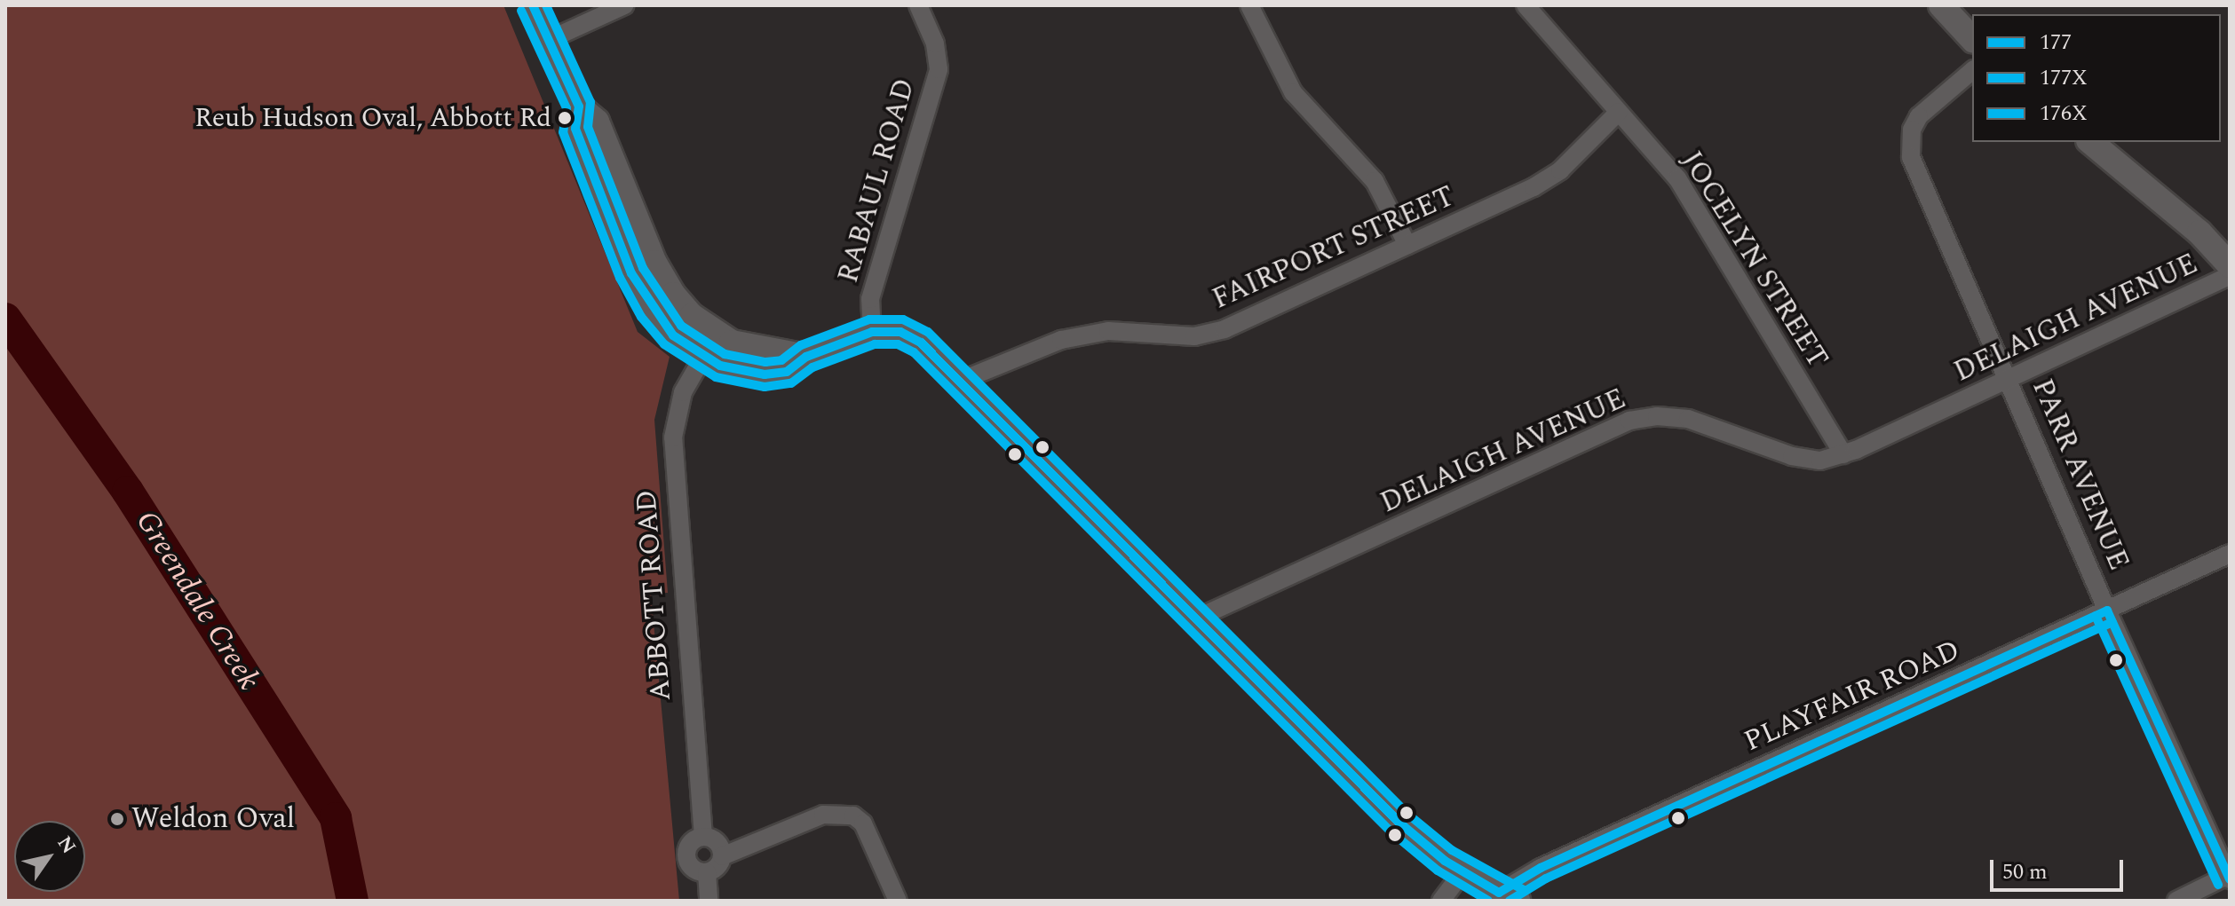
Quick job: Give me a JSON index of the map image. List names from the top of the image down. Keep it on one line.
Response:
{"streets":{"street":["RABAUL ROAD","FAIRPORT STREET","JOCELYN STREET","DELAIGH AVENUE","PARR AVENUE","ABBOTT ROAD","PLAYFAIR ROAD"]},"crossings":[["FAIRPORT STREET","JOCELYN STREET"],["JOCELYN STREET","DELAIGH AVENUE"],["DELAIGH AVENUE","PARR AVENUE"],["PARR AVENUE","PLAYFAIR ROAD"]],"water":["Greendale Creek"],"places":["Reub Hudson Oval, Abbott Rd","Weldon Oval"],"lines":["transit line 177","transit line 176X","transit line 177X"],"legend":["177","177X","176X"],"scale_bar":"50 m","north":"top right"}
